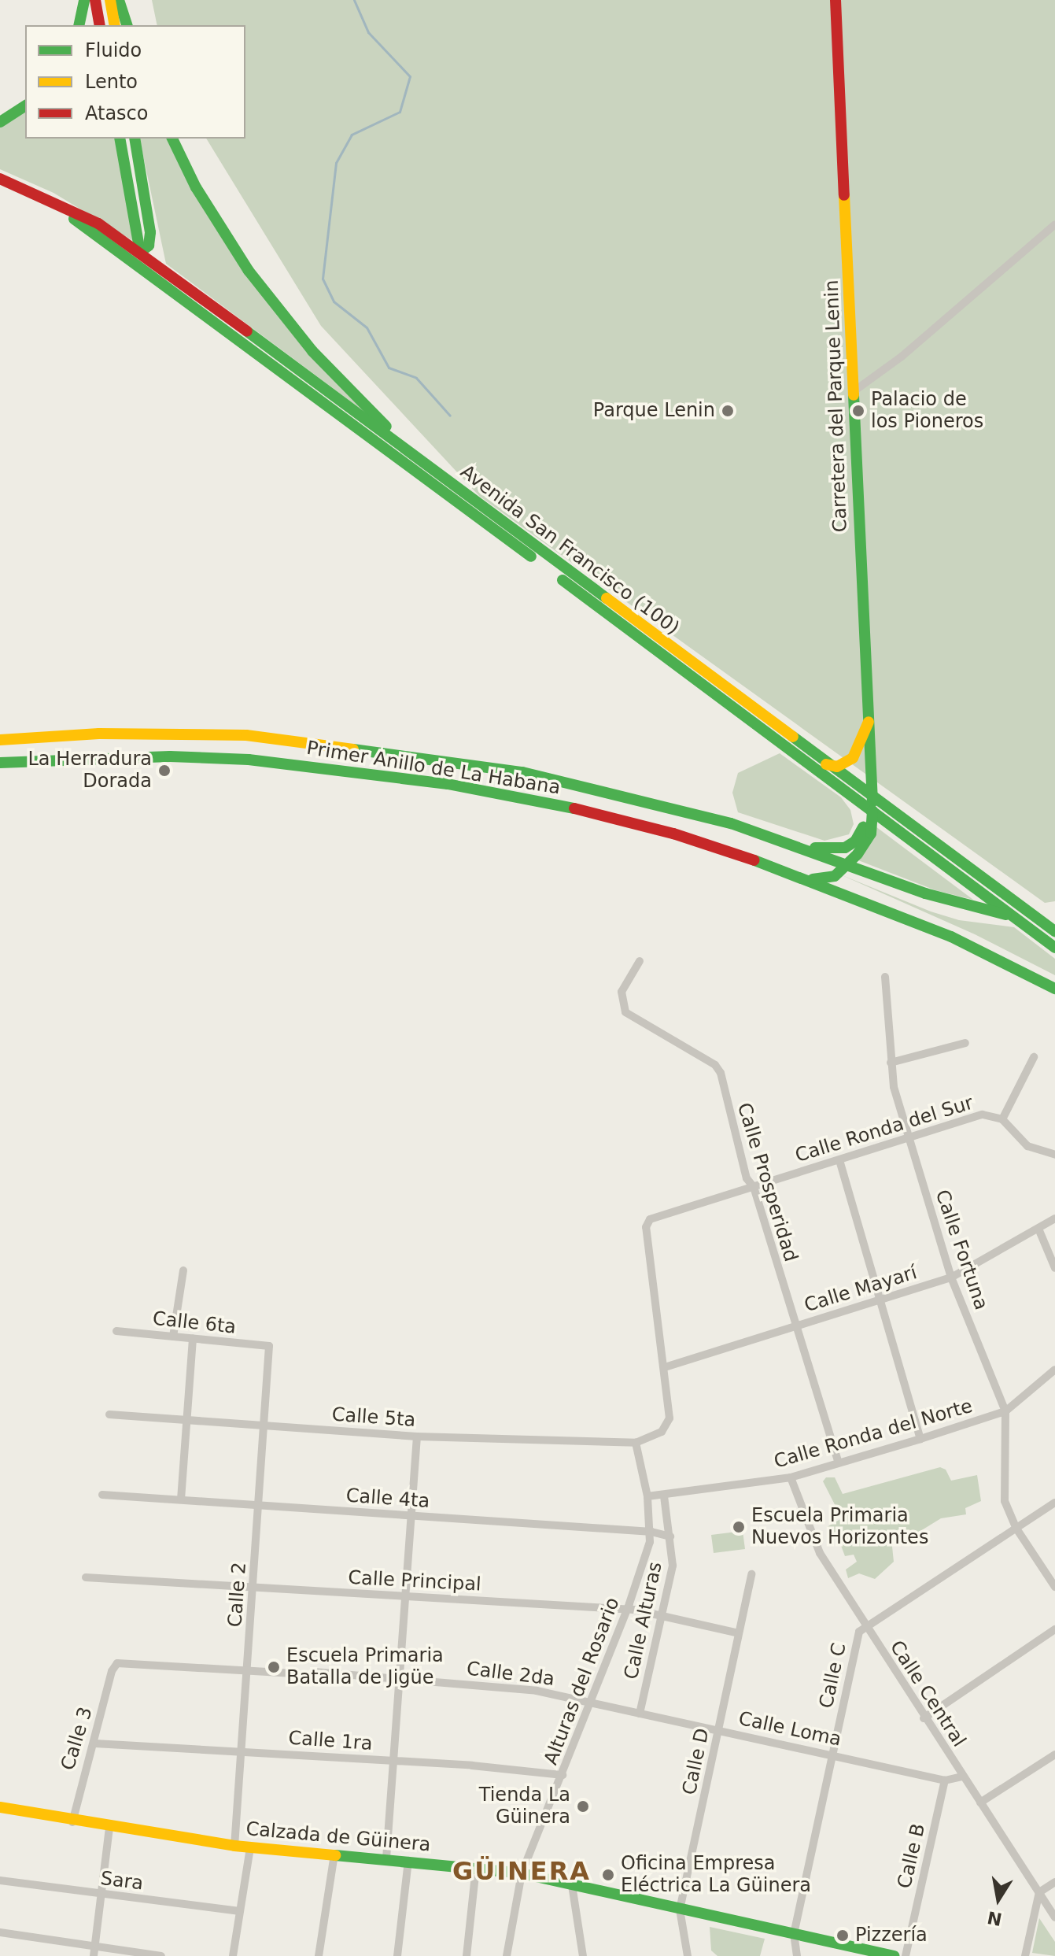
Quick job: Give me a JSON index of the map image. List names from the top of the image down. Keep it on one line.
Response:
{"streets":{"main road":["Carretera del Parque Lenin","Avenida San Francisco (100)","Primer Anillo de La Habana","Calzada de Güinera"],"street":["Calle Ronda del Sur","Calle Prosperidad","Calle Fortuna","Calle Mayarí","Calle 6ta","Calle 5ta","Calle Ronda del Norte","Calle 4ta","Calle Principal","Calle 2","Calle Alturas","Calle 2da","Calle C","Alturas del Rosario","Calle Central","Calle Loma","Calle 3","Calle 1ra","Calle D","Calle B","Sara"]},"crossings":[["Carretera del Parque Lenin","Avenida San Francisco (100)"],["Carretera del Parque Lenin","Primer Anillo de La Habana"],["Calle Ronda del Sur","Calle Prosperidad"],["Calle Ronda del Sur","Calle Fortuna"],["Calle Ronda del Sur","Calle Mayarí"],["Calle Prosperidad","Calle Mayarí"],["Calle Prosperidad","Calle Ronda del Norte"],["Calle Fortuna","Calle Mayarí"],["Calle Fortuna","Calle Ronda del Norte"],["Calle Fortuna","Calle C"],["Calle 6ta","Calle 2"],["Calle 5ta","Calle 2"],["Calle 5ta","Alturas del Rosario"],["Calle Ronda del Norte","Calle Alturas"],["Calle Ronda del Norte","Alturas del Rosario"],["Calle Ronda del Norte","Calle Central"],["Calle 4ta","Calle 2"],["Calle 4ta","Calle Alturas"],["Calle 4ta","Alturas del Rosario"],["Calle Principal","Calle 2"],["Calle Principal","Calle Alturas"],["Calle Principal","Alturas del Rosario"],["Calle Principal","Calle D"],["Calle 2","Calle 3"],["Calle 2","Calle 1ra"],["Calle 2","Calzada de Güinera"],["Calle Alturas","Calle Loma"],["Calle 2da","Alturas del Rosario"],["Calle 2da","Calle Loma"],["Calle C","Calle Central"],["Calle C","Calle Loma"],["Calle C","Calzada de Güinera"],["Alturas del Rosario","Calle Loma"],["Alturas del Rosario","Calle 1ra"],["Alturas del Rosario","Calzada de Güinera"],["Calle Loma","Calle D"],["Calle Loma","Calle B"],["Calle 3","Calle 1ra"],["Calle 3","Calzada de Güinera"],["Calle D","Calzada de Güinera"]],"districts":["GÜINERA"],"places":["Parque Lenin","Palacio de los Pioneros","La Herradura Dorada","Escuela Primaria Nuevos Horizontes","Escuela Primaria Batalla de Jigüe","Tienda La Güinera","Oficina Empresa Eléctrica La Güinera","Pizzería"],"legend":["Fluido","Lento","Atasco"],"north":"bottom"}
